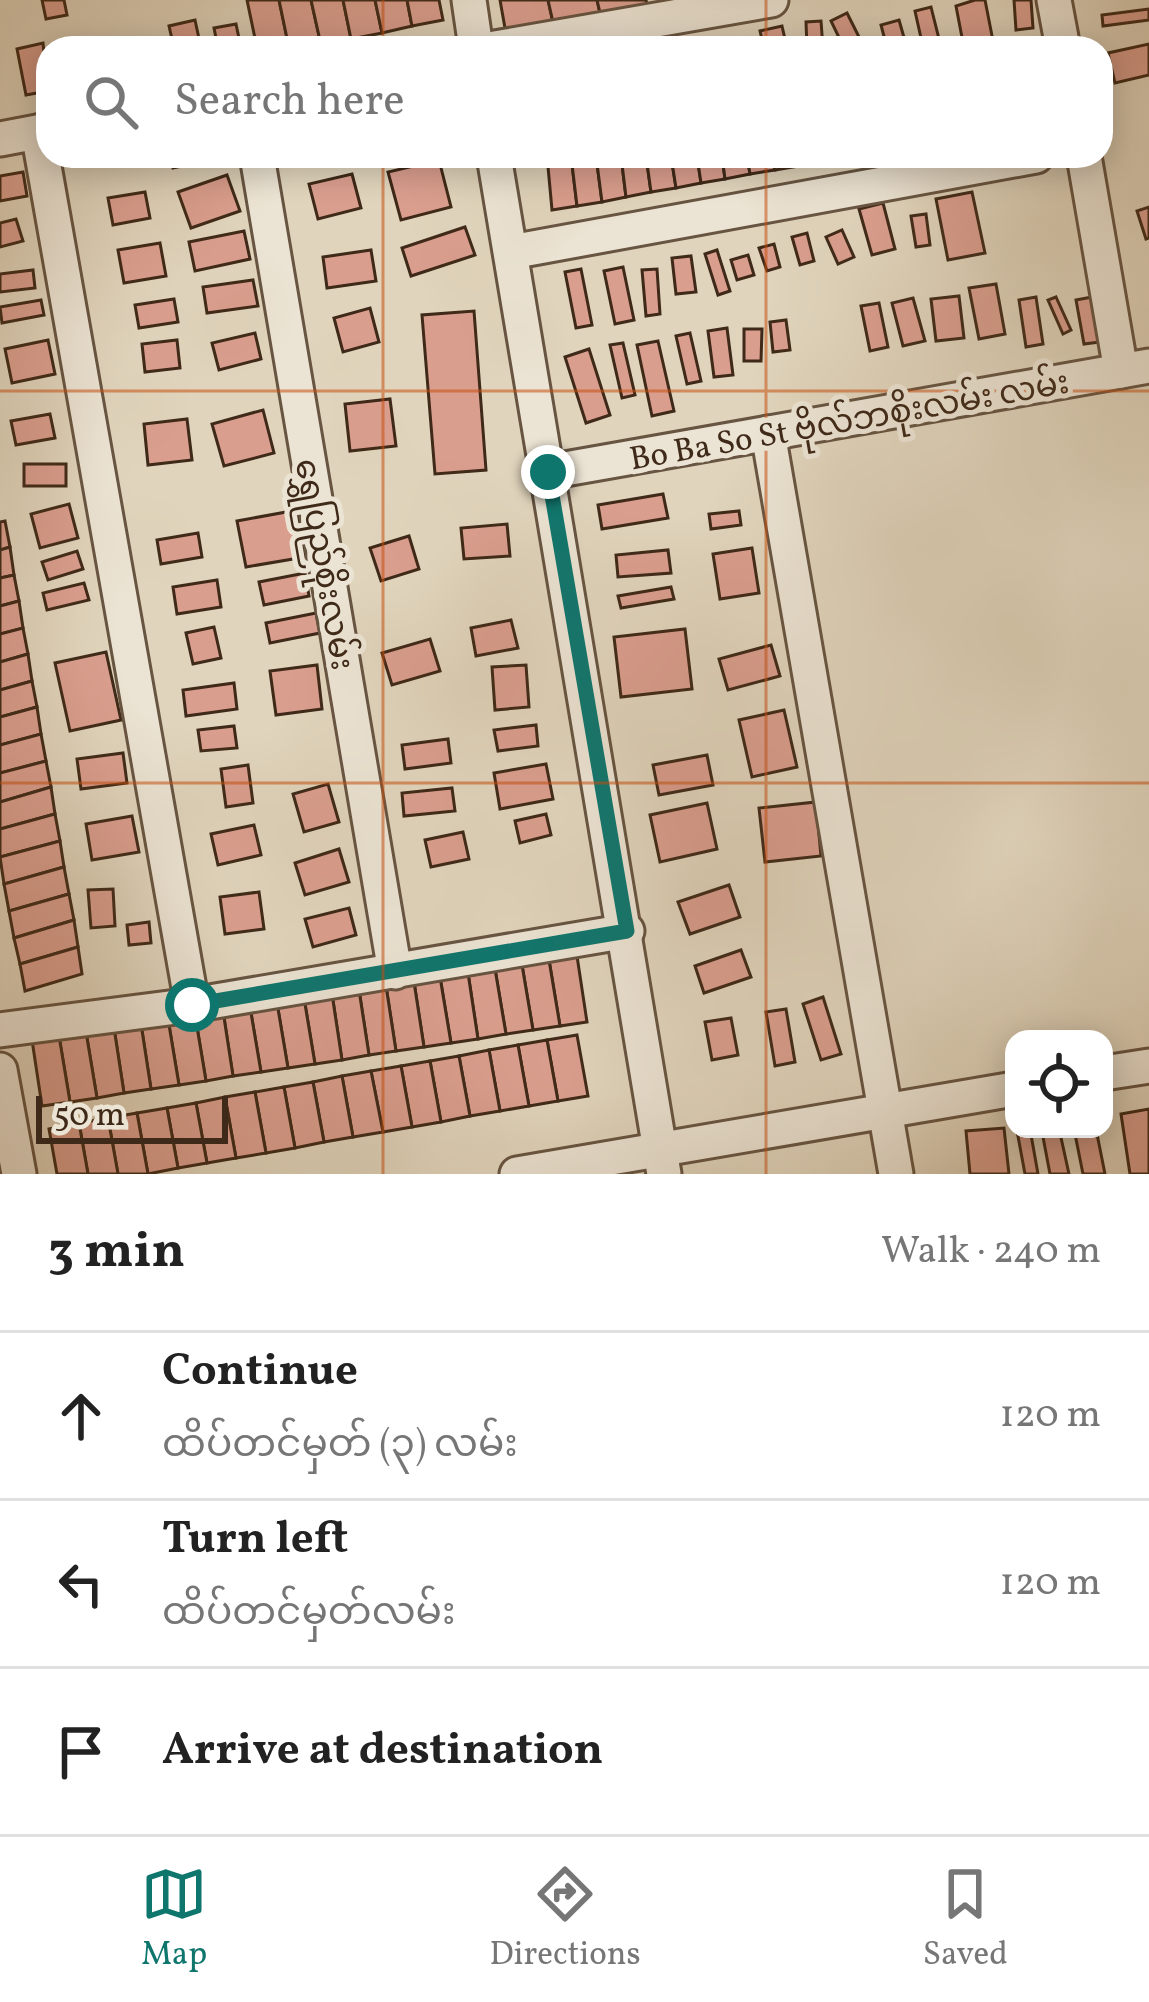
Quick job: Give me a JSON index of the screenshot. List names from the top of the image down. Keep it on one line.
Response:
{"streets":{"street":["Bo Ba So St ဗိုလ်ဘစိုးလမ်း လမ်း","ရွှေပြည်စိုးလမ်း"]},"scale_bar":"50 m","page":{"search":"Search here","scale":"50 m","heading":["3 min","Walk · 240 m"],"list":[["Continue","ထိပ်တင်မှတ် (၃) လမ်း","120 m"],["Turn left","ထိပ်တင်မှတ်လမ်း","120 m"],"Arrive at destination"],"nav":["Map","Directions","Saved"]}}
